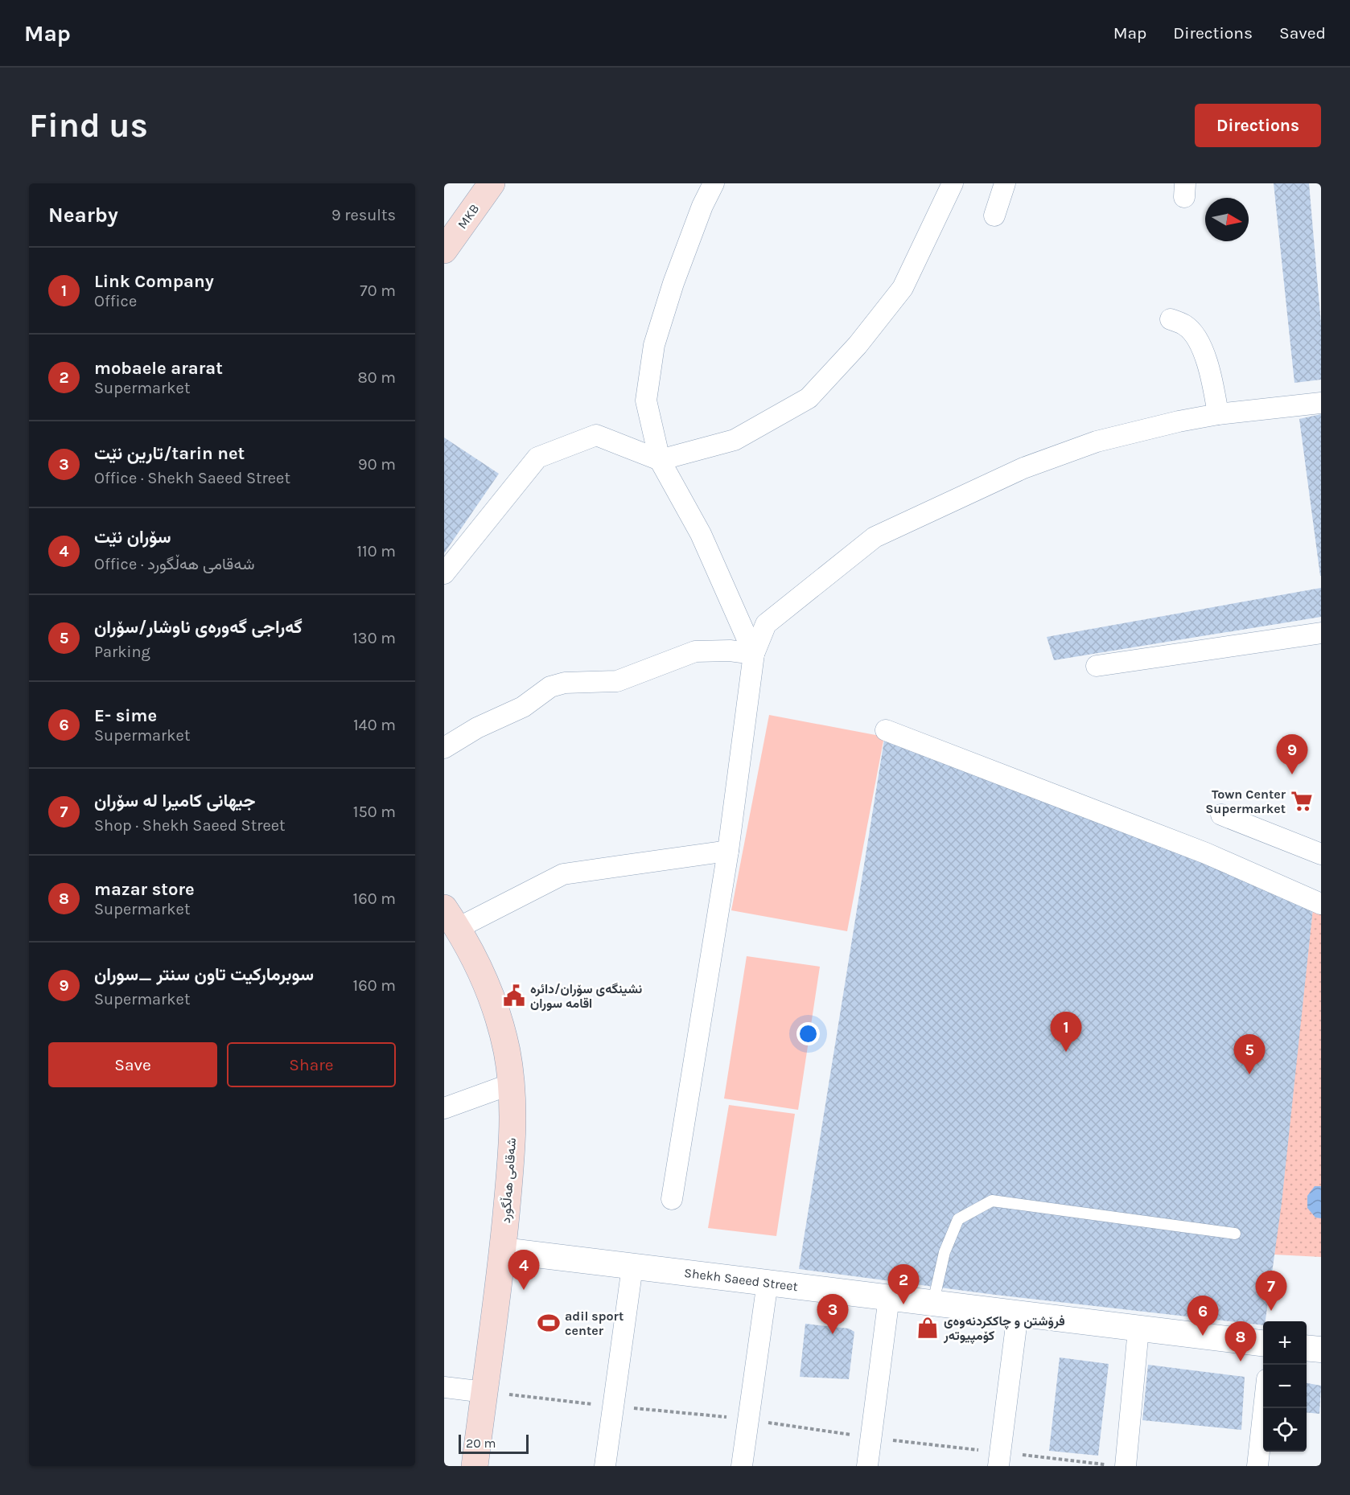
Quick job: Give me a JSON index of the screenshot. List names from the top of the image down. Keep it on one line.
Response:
{"streets":{"main road":["MKB","شەقامی ھەڵگورد"],"street":["Shekh Saeed Street"]},"crossings":[["شەقامی ھەڵگورد","Shekh Saeed Street"]],"places":{"supermarket":["Town Center Supermarket"],"public building":["نشینگەی سۆران/دائرە اقامە سوران"],"sports":["adil sport center"],"shop":["فرۆشتن و چاککردنەوەی کۆمپیوتەر"]},"scale_bar":"20 m","north":"right","page":{"header":"Map","nav":["Map","Directions","Saved"],"buttons":["Directions",["Save","Share"]],"title":"Find us","heading":["Nearby","9 results"],"list":[{"mark":"1","name":"Link Company","note":"Office","value":"70 m"},{"mark":"2","name":"mobaele ararat","note":"Supermarket","value":"80 m"},{"mark":"3","name":"تارین نێت/tarin net","note":"Office · Shekh Saeed Street","value":"90 m"},{"mark":"4","name":"سۆران نێت","note":"Office · شەقامی ھەڵگورد","value":"110 m"},{"mark":"5","name":"گەراجی گەورەی ناوشار/سۆران","note":"Parking","value":"130 m"},{"mark":"6","name":"E- sime","note":"Supermarket","value":"140 m"},{"mark":"7","name":"جیھانی کامیرا لە سۆران","note":"Shop · Shekh Saeed Street","value":"150 m"},{"mark":"8","name":"mazar store","note":"Supermarket","value":"160 m"},{"mark":"9","name":"سوبرماركيت تاون سنتر _سوران","note":"Supermarket","value":"160 m"}],"pins":["9","1","5","4","2","7","3","6","8"],"map_buttons":["+","−"],"scale":"20 m"}}
